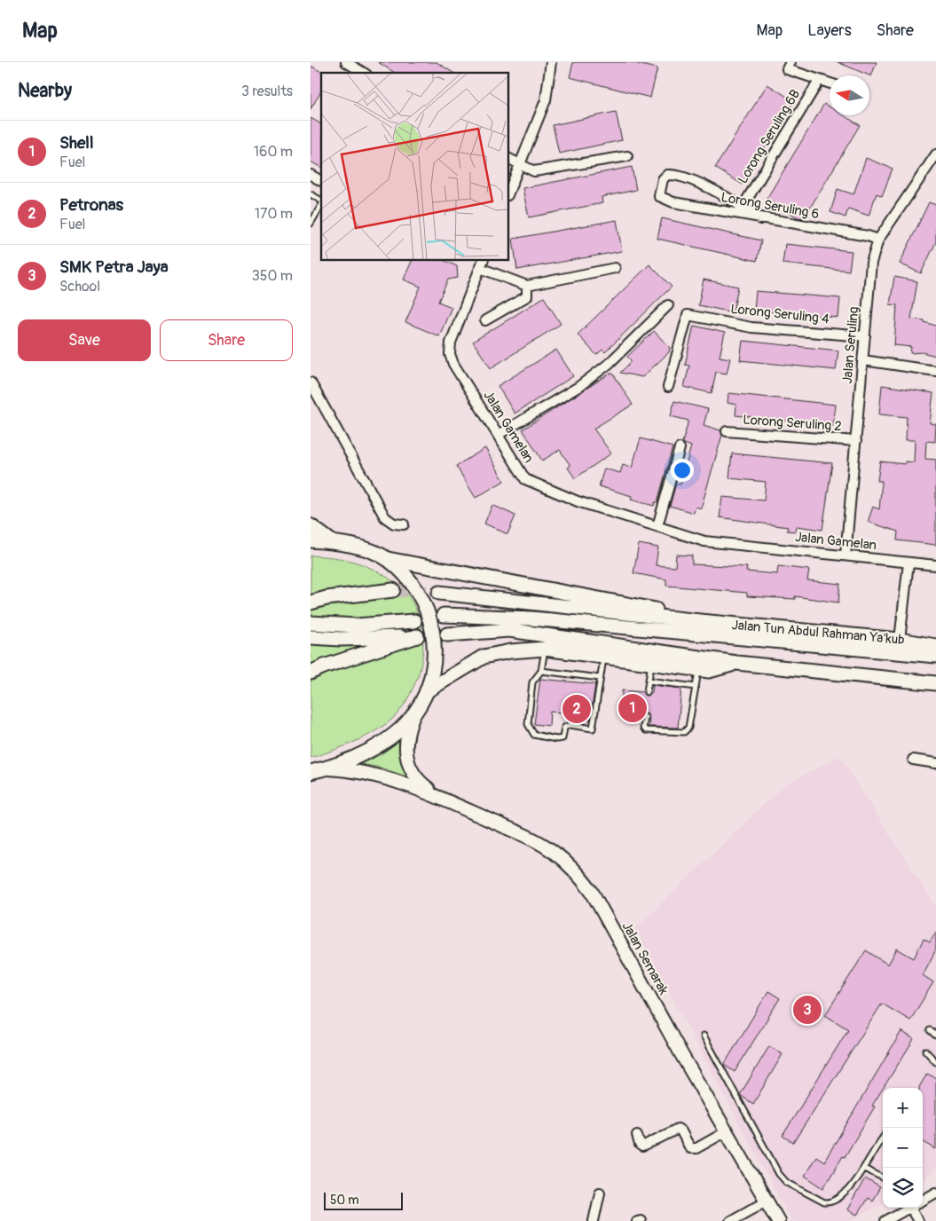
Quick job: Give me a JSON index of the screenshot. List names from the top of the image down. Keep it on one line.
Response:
{"streets":{"main road":["Jalan Tun Abdul Rahman Ya'kub","Jalan Semarak"],"street":["Lorong Seruling 6B","Lorong Seruling 6","Lorong Seruling 4","Jalan Seruling","Lorong Seruling 2","Jalan Gamelan"]},"crossings":[["Lorong Seruling 6B","Lorong Seruling 6"],["Lorong Seruling 6","Jalan Seruling"],["Lorong Seruling 4","Jalan Seruling"],["Jalan Seruling","Lorong Seruling 2"],["Jalan Seruling","Jalan Gamelan"]],"scale_bar":"50 m","north":"left","page":{"header":"Map","nav":["Map","Layers","Share"],"heading":["Nearby","3 results"],"list":[{"mark":"1","name":"Shell","note":"Fuel","value":"160 m"},{"mark":"2","name":"Petronas","note":"Fuel","value":"170 m"},{"mark":"3","name":"SMK Petra Jaya","note":"School","value":"350 m"}],"buttons":["Save","Share"],"pins":["1","2","3"],"map_buttons":["+","−"],"scale":"50 m"}}
